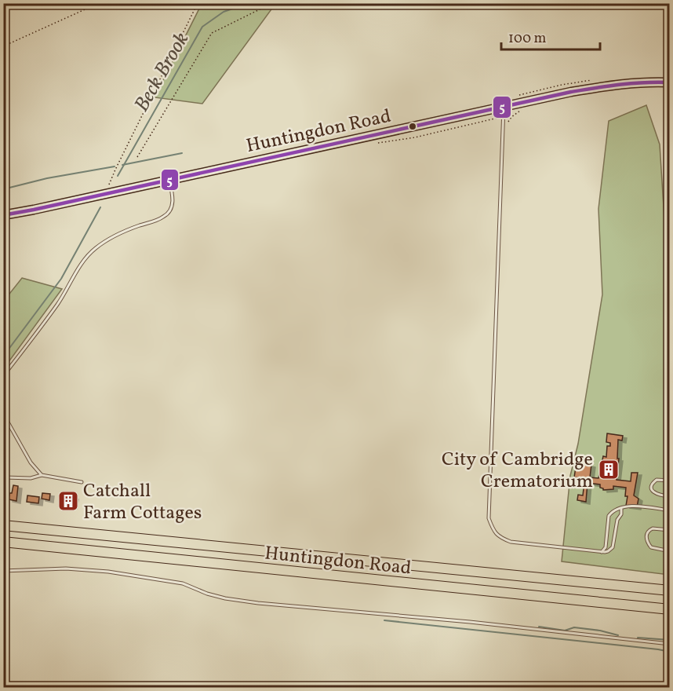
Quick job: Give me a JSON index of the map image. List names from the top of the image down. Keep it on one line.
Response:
{"streets":{"highway":["Huntingdon Road"]},"water":["Beck Brook"],"places":{"building":["City of Cambridge Crematorium","Catchall Farm Cottages"]},"lines":["transit line 5"],"scale_bar":"100 m"}
